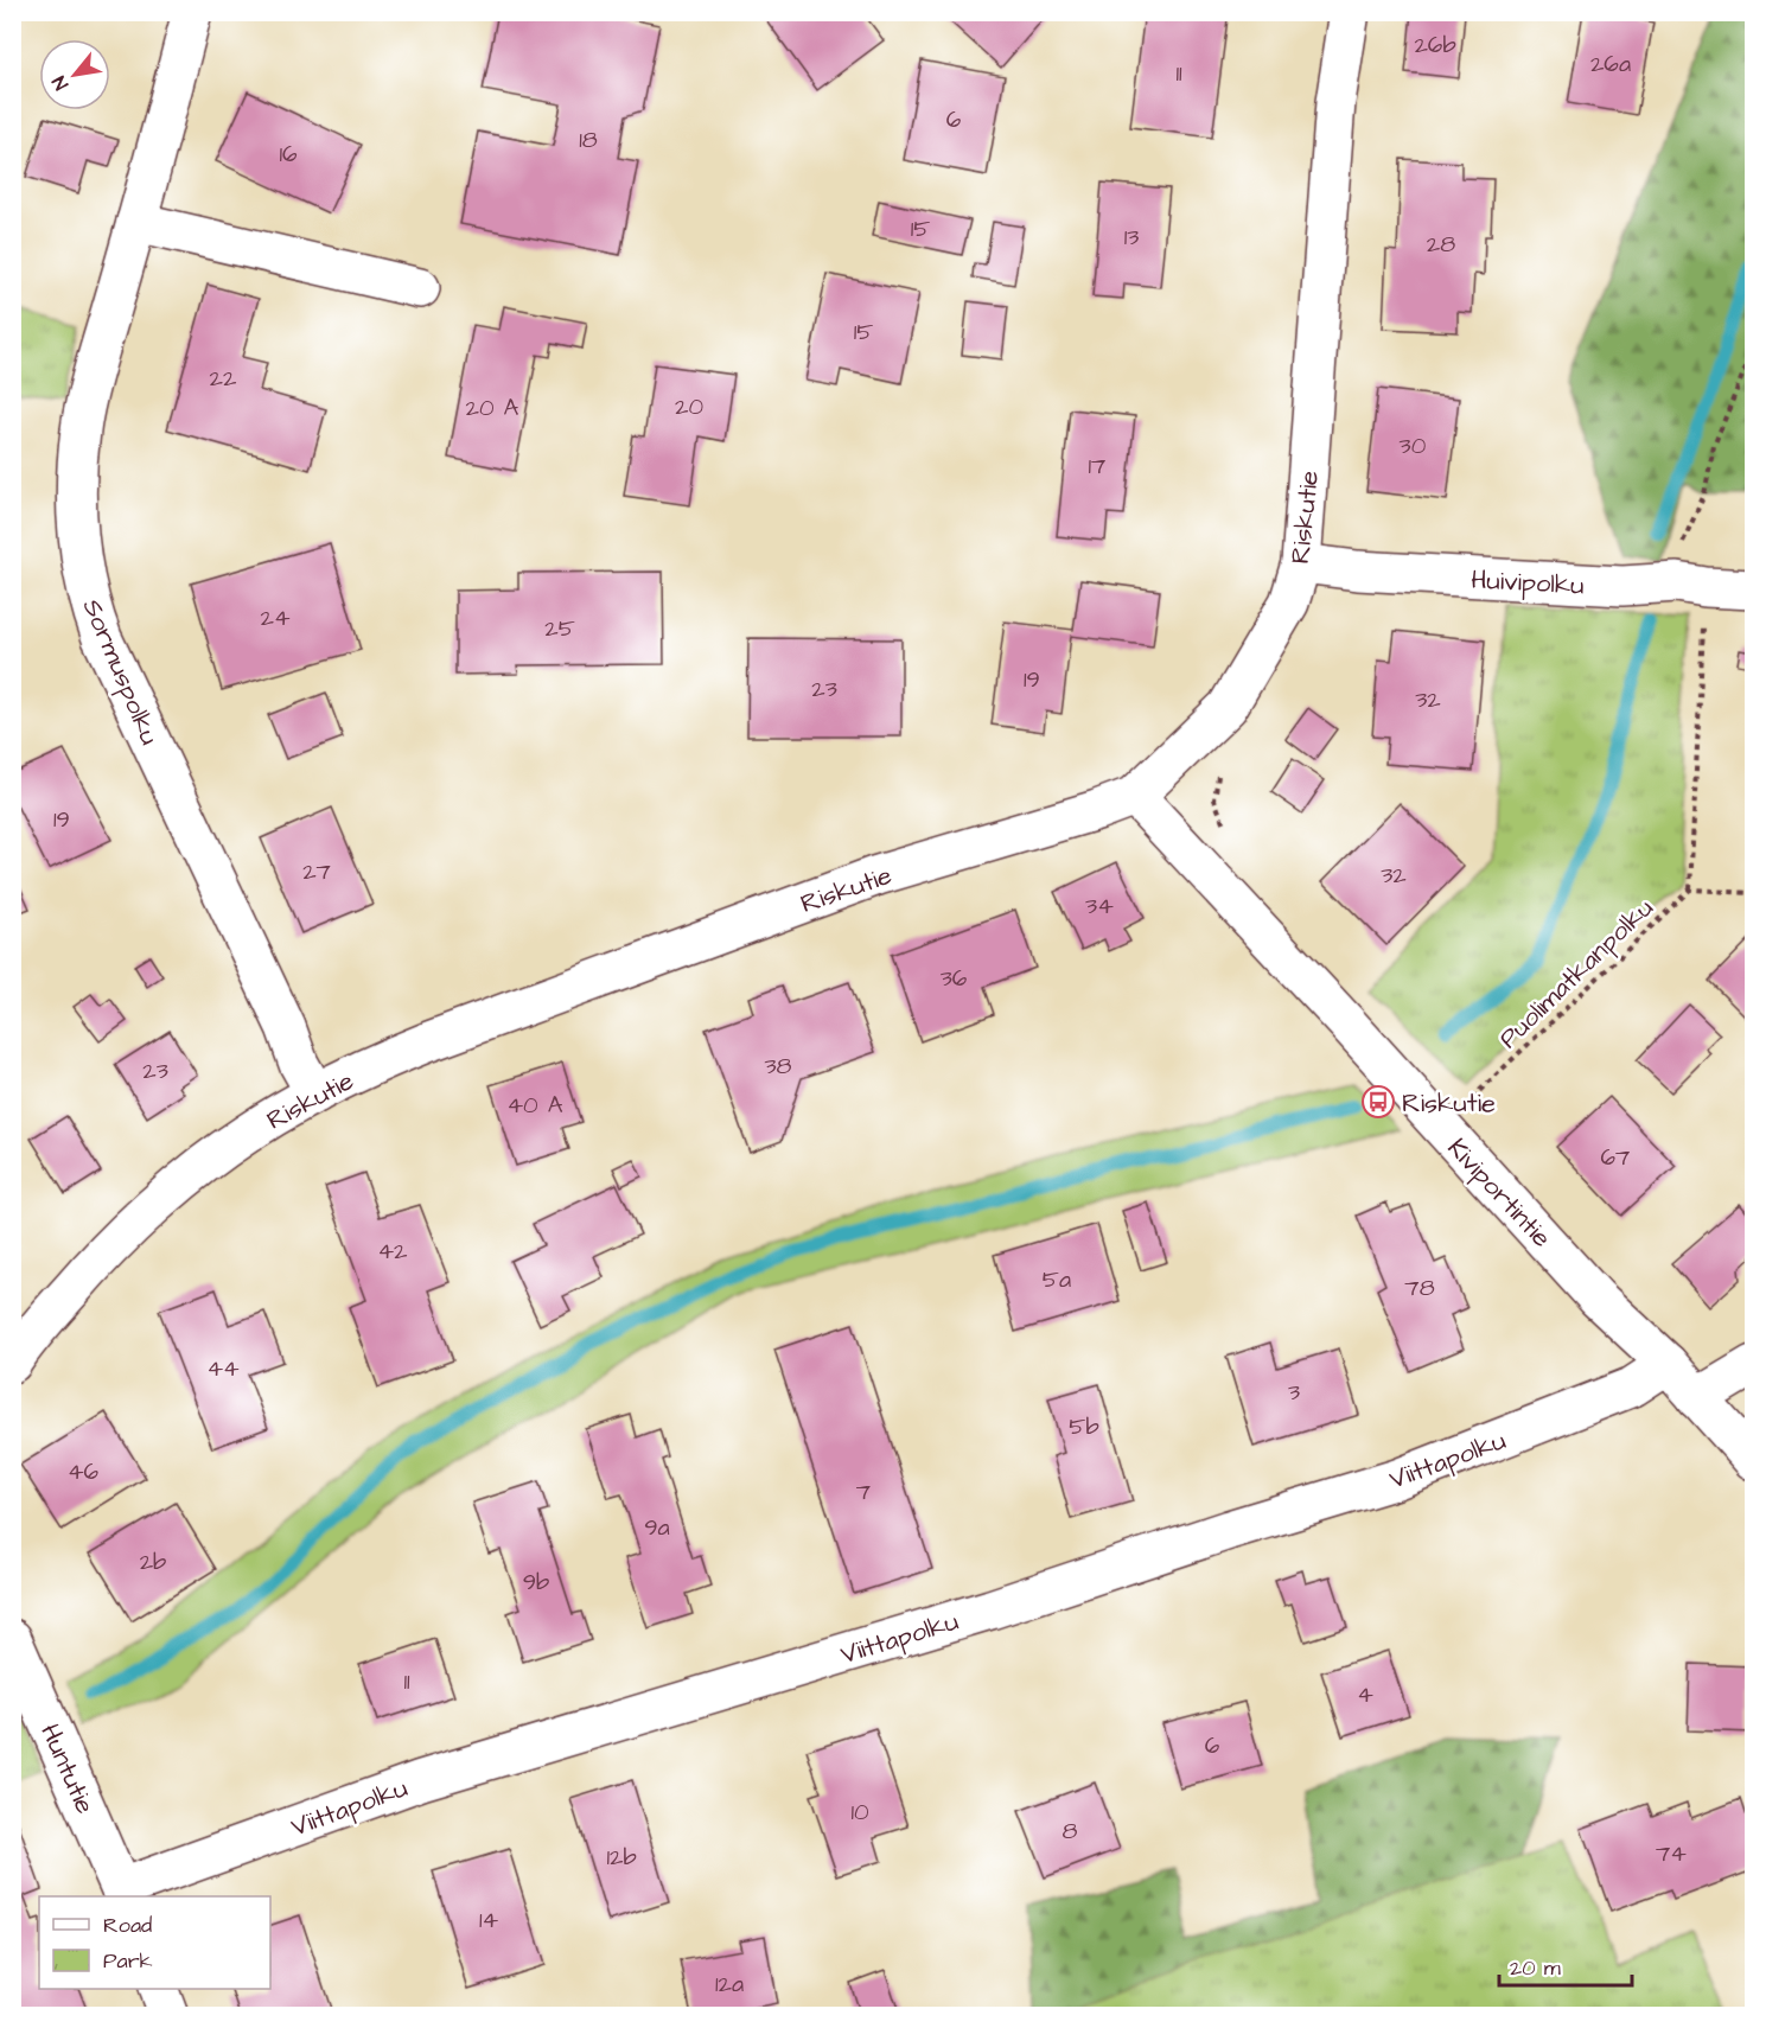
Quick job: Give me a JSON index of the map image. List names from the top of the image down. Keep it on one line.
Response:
{"streets":{"street":["Riskutie","Huivipolku","Sormuspolku","Kiviportintie","Viittapolku","Huntutie"],"path":["Puolimatkanpolku"]},"crossings":[["Riskutie","Huivipolku"],["Riskutie","Sormuspolku"],["Riskutie","Kiviportintie"],["Puolimatkanpolku","Kiviportintie"],["Kiviportintie","Viittapolku"],["Viittapolku","Huntutie"]],"places":{"bus stop":["Riskutie"]},"house_numbers":["26b","26a","11","6","18","16","15","13","28","15","22","20","20 A","30","17","24","25","19","23","32","19","27","32","34","36","38","23","40 A","67","42","5a","78","44","3","5b","46","7","9a","2b","9b","11","4","6","10","8","74","12b","14","12a"],"legend":["Road","Park"],"scale_bar":"20 m","north":"bottom left"}
